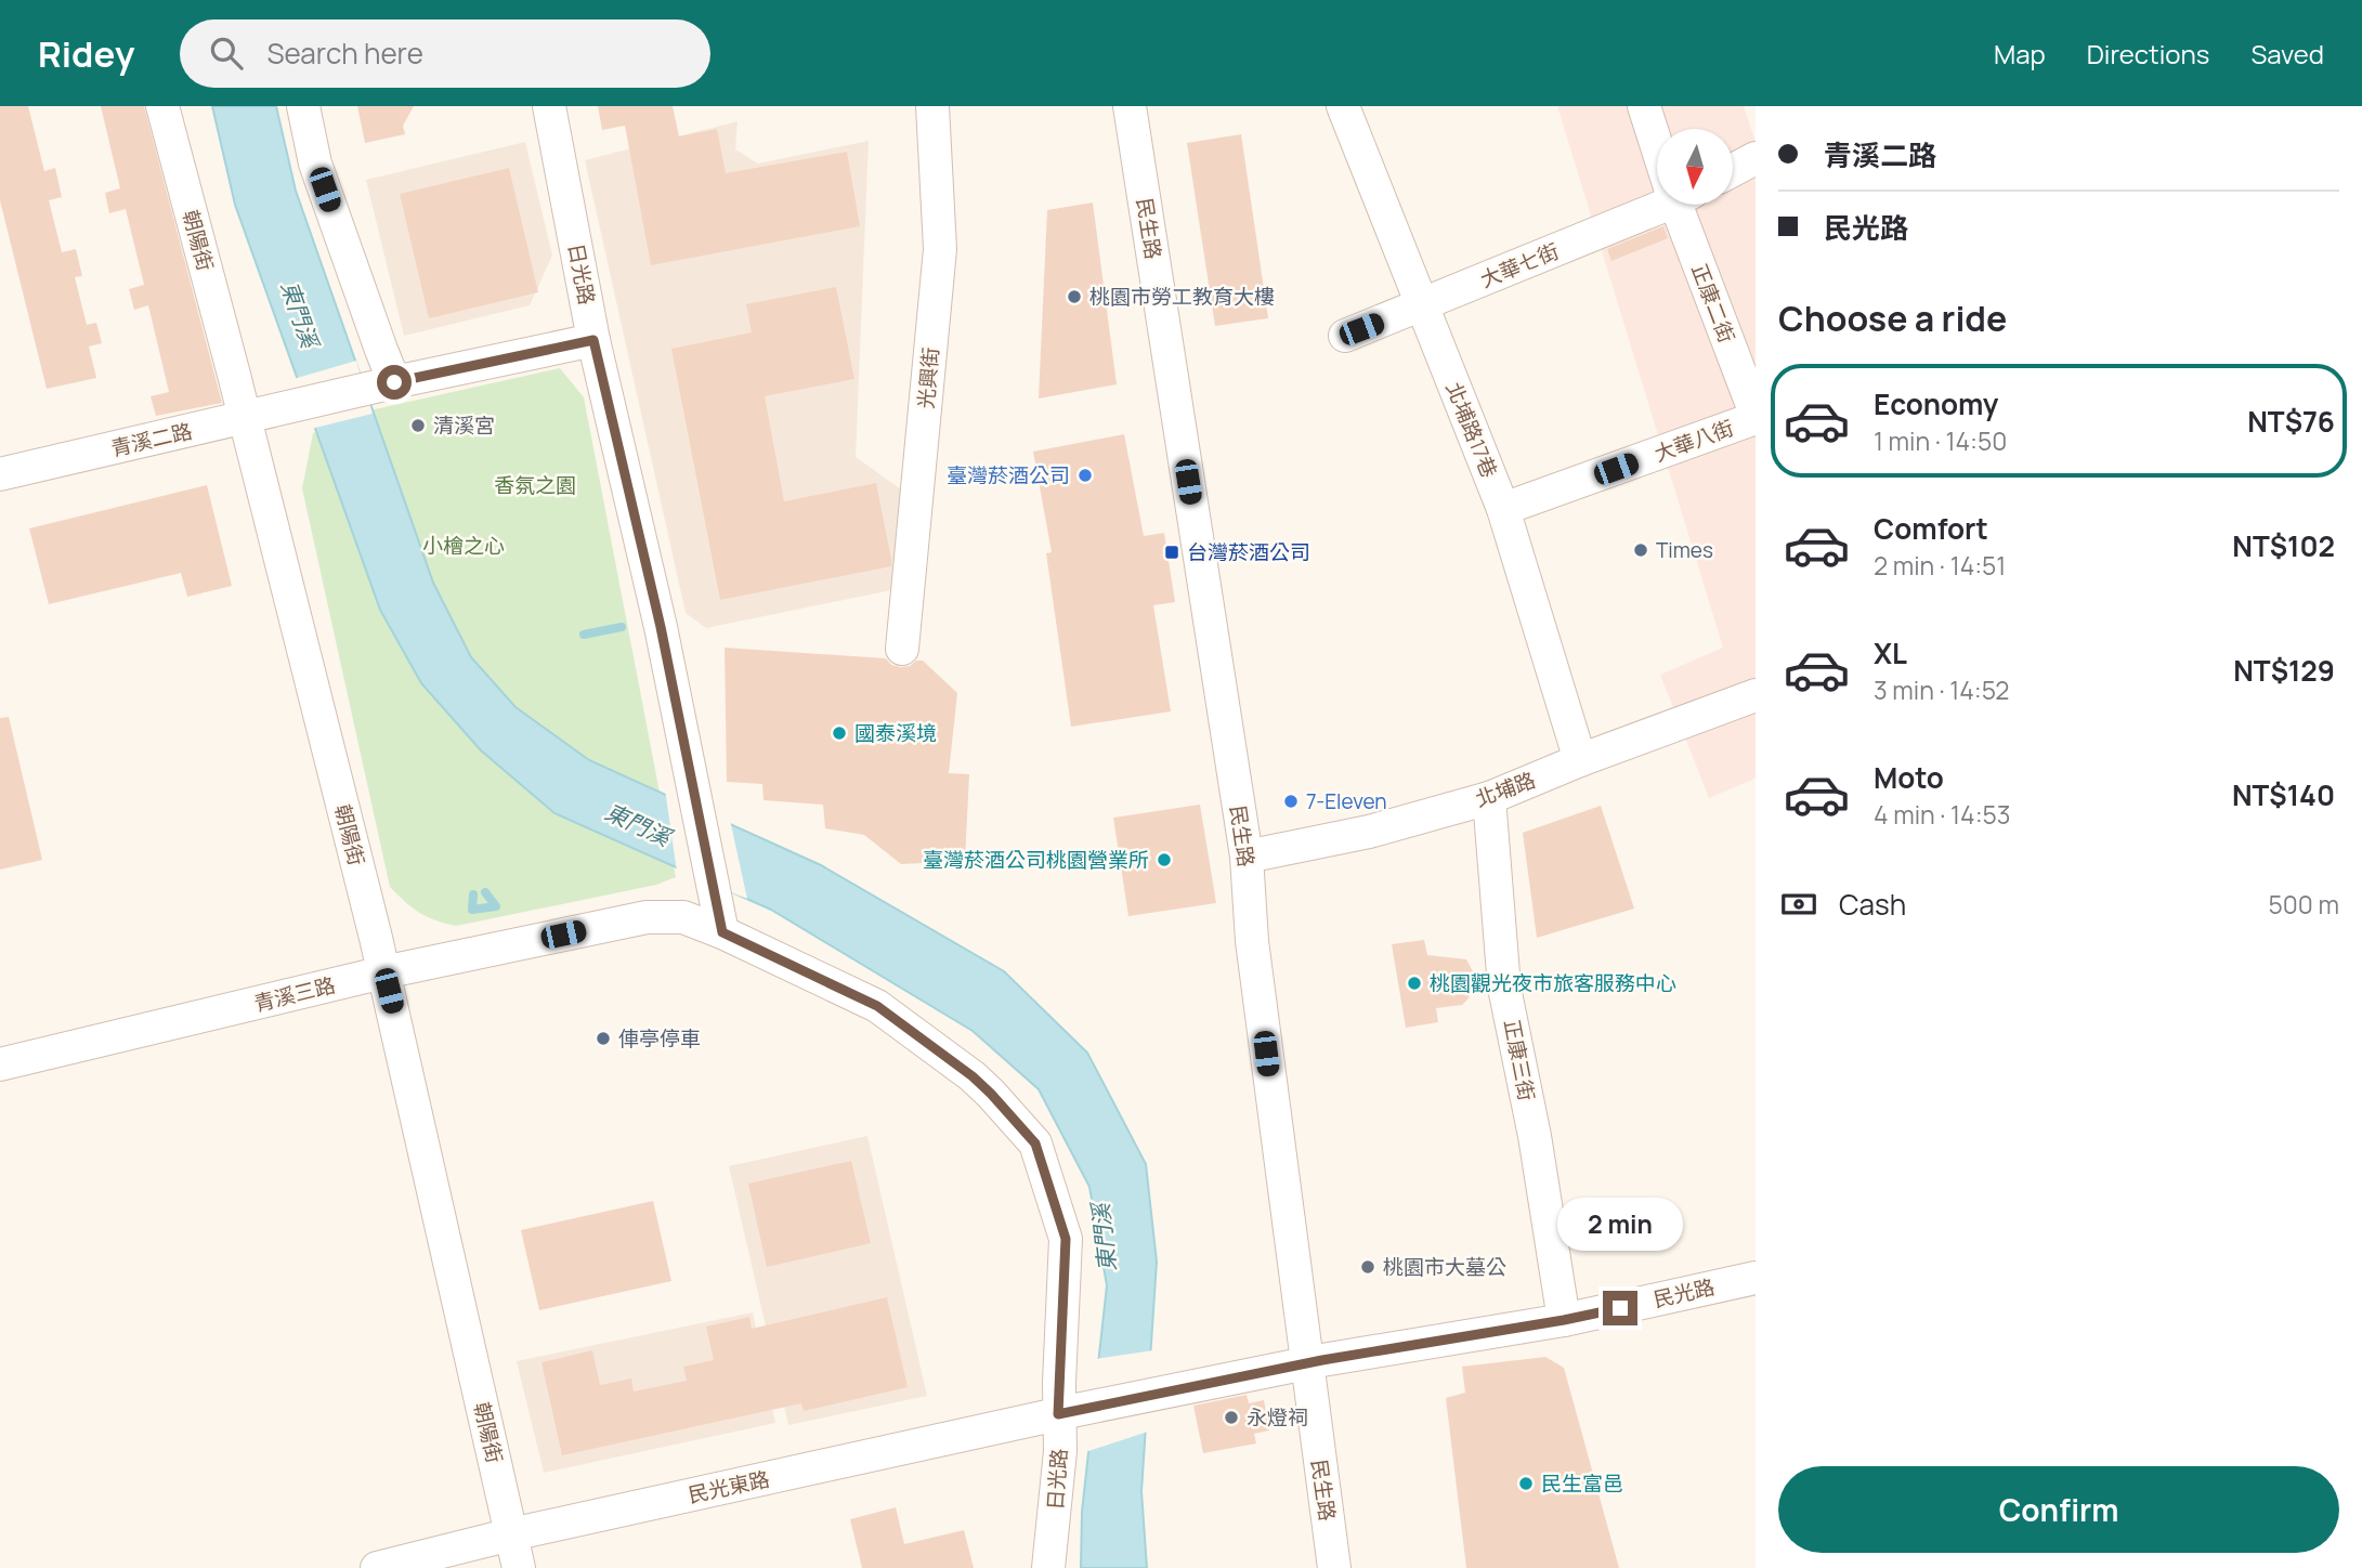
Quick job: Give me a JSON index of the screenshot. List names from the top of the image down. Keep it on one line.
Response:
{"streets":{"street":["民生路","朝陽街","大華七街","日光路","正康二街","光興街","北埔路17巷","青溪二路","大華八街","北埔路","青溪三路","正康三街","民光路","民光東路"]},"crossings":[["民生路","北埔路"],["民生路","民光路"],["民生路","民光東路"],["朝陽街","青溪二路"],["朝陽街","青溪三路"],["朝陽街","民光東路"],["大華七街","北埔路17巷"],["日光路","青溪三路"],["日光路","民光東路"],["正康二街","大華八街"],["北埔路17巷","大華八街"],["北埔路17巷","北埔路"],["北埔路","正康三街"],["正康三街","民光路"],["民光路","民光東路"]],"water":["東門溪"],"parks":["香氛之園","小檜之心"],"places":{"other":["桃園市勞工教育大樓","清溪宮","臺灣菸酒公司","Times","國泰溪境","7-Eleven","臺灣菸酒公司桃園營業所","桃園觀光夜市旅客服務中心","俥亭停車","桃園市大墓公","永燈祠","民生富邑"],"transit":["台灣菸酒公司"]},"north":"bottom","page":{"header":"Ridey","search":"Search here","nav":["Map","Directions","Saved"],"banner":["青溪二路","民光路"],"heading":"Choose a ride","list":[{"name":"Economy","note":"1 min · 14:50","value":"NT$76"},{"name":"Comfort","note":"2 min · 14:51","value":"NT$102"},{"name":"XL","note":"3 min · 14:52","value":"NT$129"},{"name":"Moto","note":"4 min · 14:53","value":"NT$140"}],"pay":["Cash","500 m"],"bubble":"2 min","buttons":"Confirm"}}
